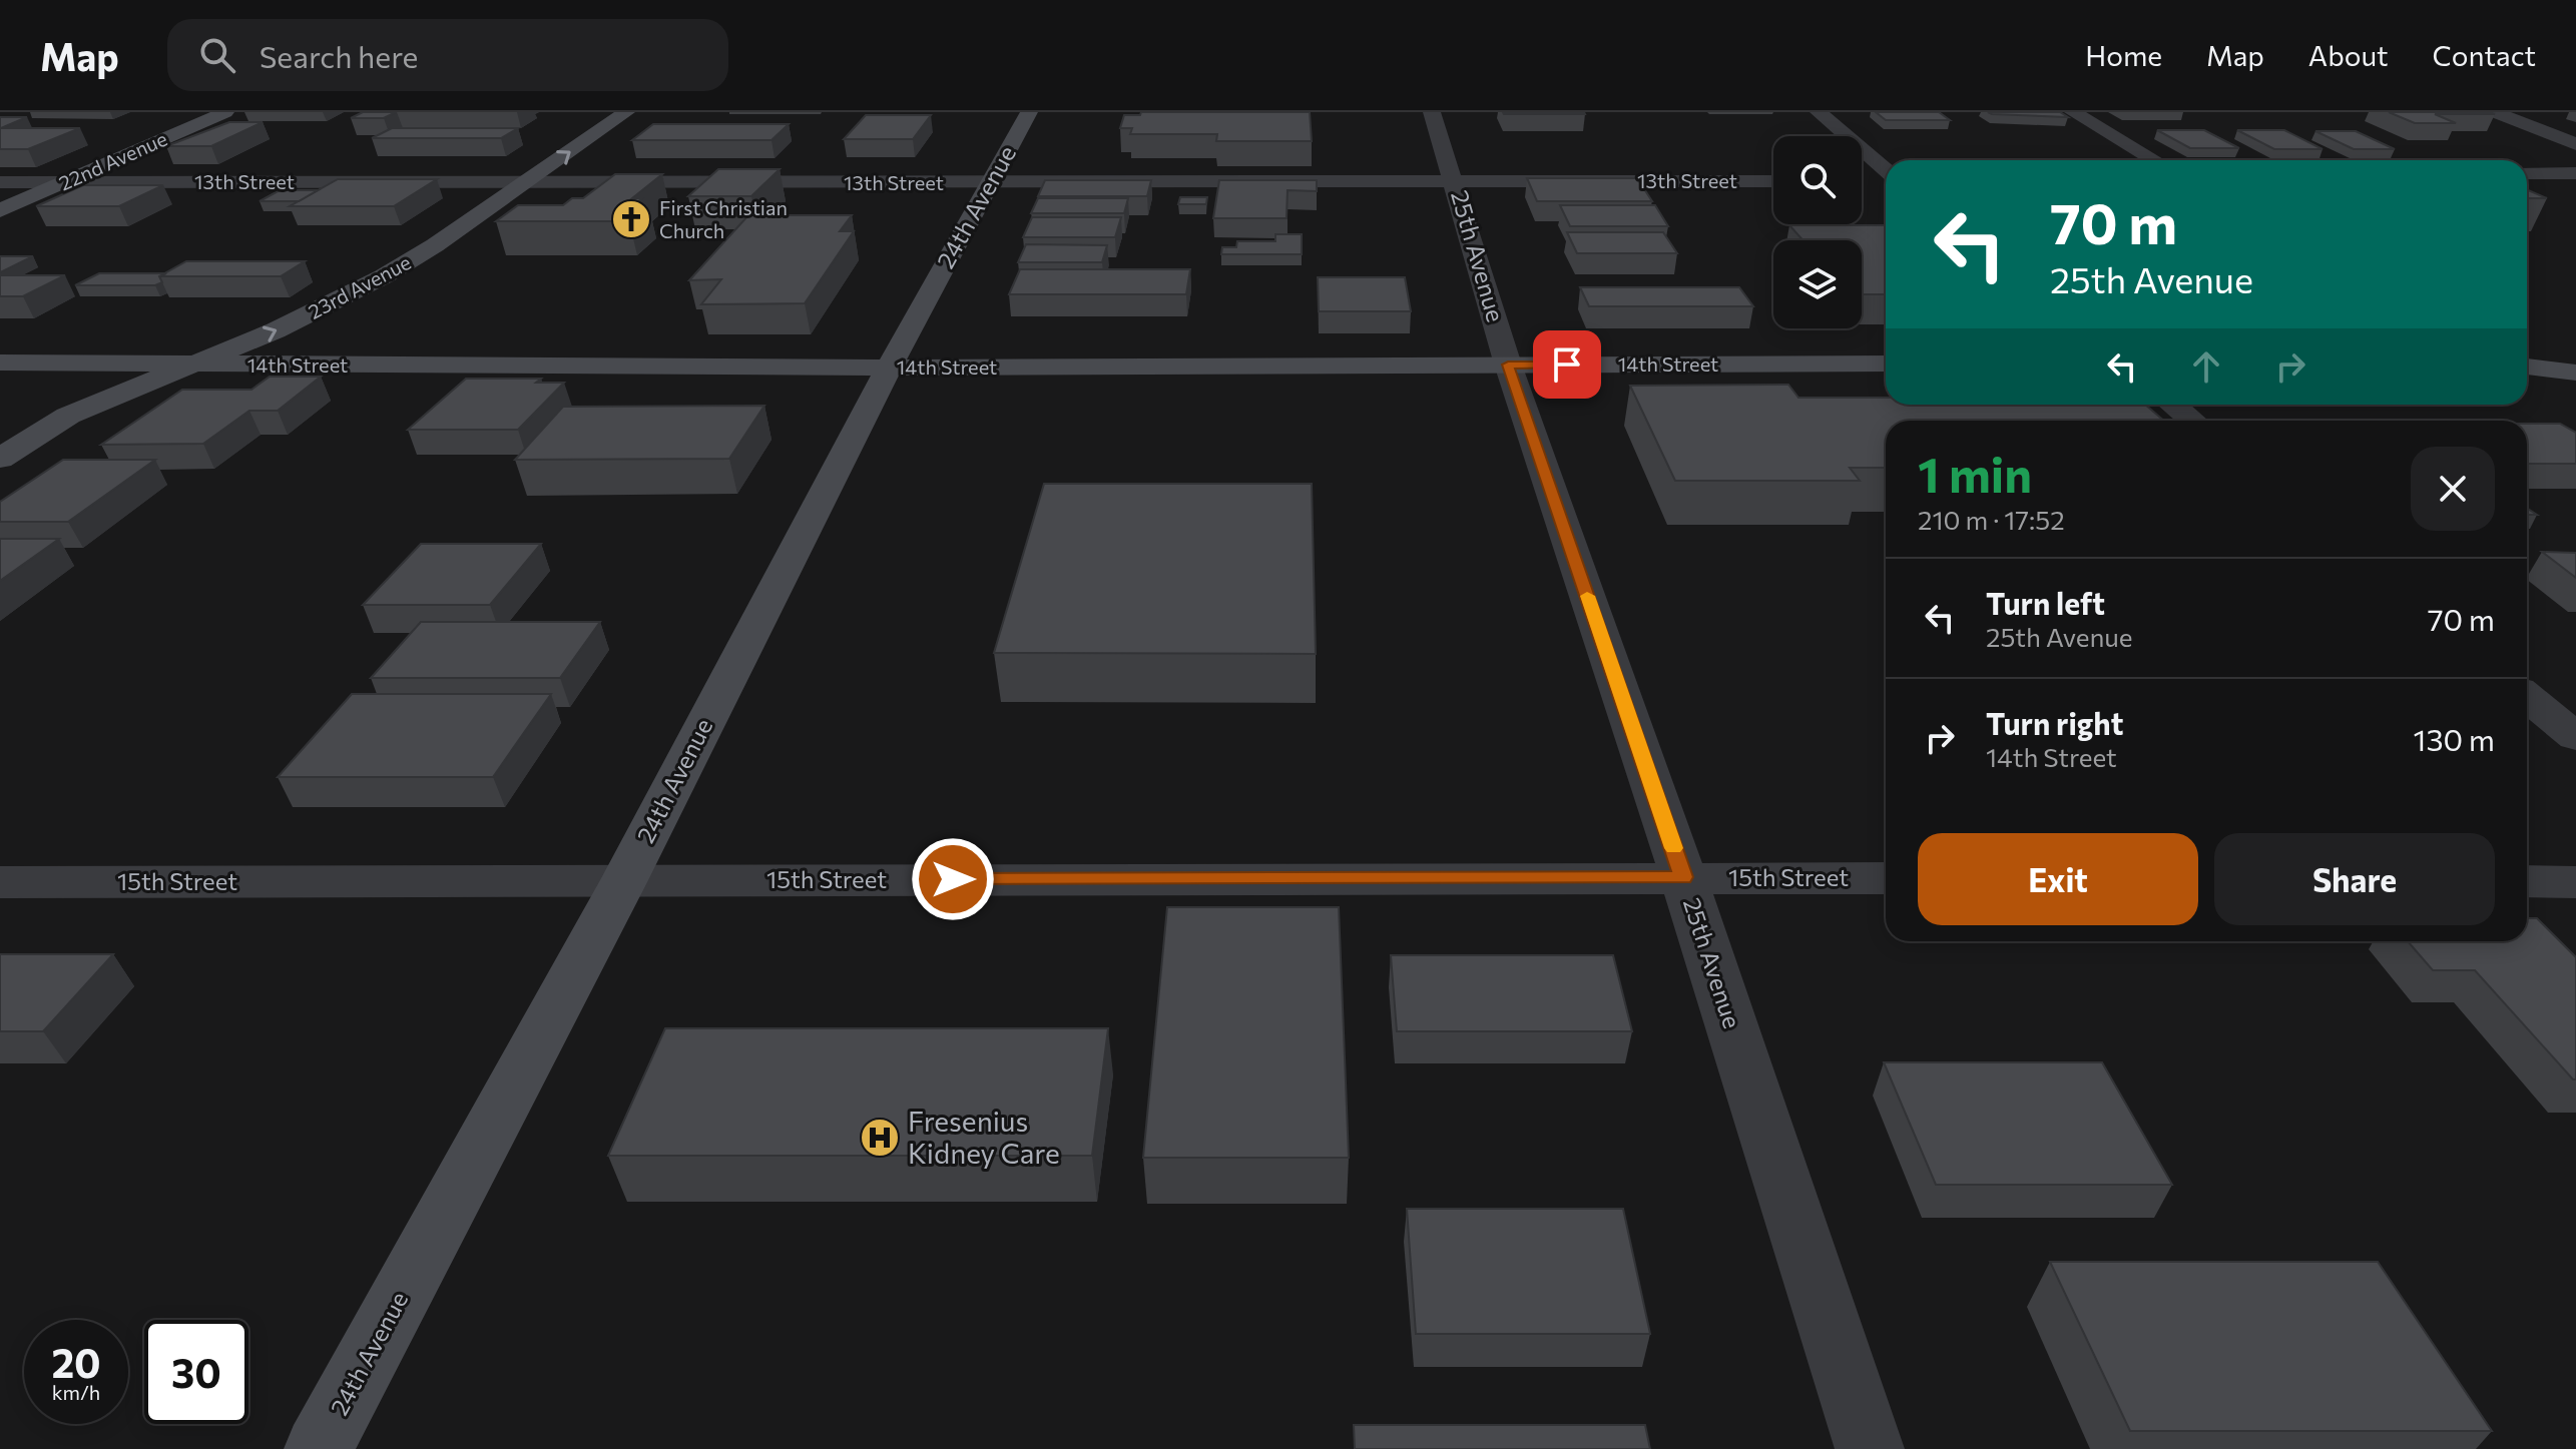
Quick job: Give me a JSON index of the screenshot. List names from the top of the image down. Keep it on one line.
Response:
{"streets":{"main road":["22nd Avenue","24th Avenue","23rd Avenue","14th Street"],"street":["13th Street","25th Avenue","15th Street"]},"crossings":[["22nd Avenue","13th Street"],["13th Street","24th Avenue"],["13th Street","25th Avenue"],["13th Street","23rd Avenue"],["24th Avenue","14th Street"],["24th Avenue","15th Street"],["25th Avenue","14th Street"],["25th Avenue","15th Street"],["23rd Avenue","14th Street"]],"one_way":["23rd Avenue"],"places":{"church":["First Christian Church"],"hospital":["Fresenius Kidney Care"]},"page":{"header":"Map","search":"Search here","nav":["Home","Map","About","Contact"],"turn":["70 m","25th Avenue"],"heading":["1 min","210 m · 17:52"],"list":[{"name":"Turn left","note":"25th Avenue","value":"70 m"},{"name":"Turn right","note":"14th Street","value":"130 m"}],"buttons":["Exit","Share"],"speed":"20 km/h","limit":"30"}}
